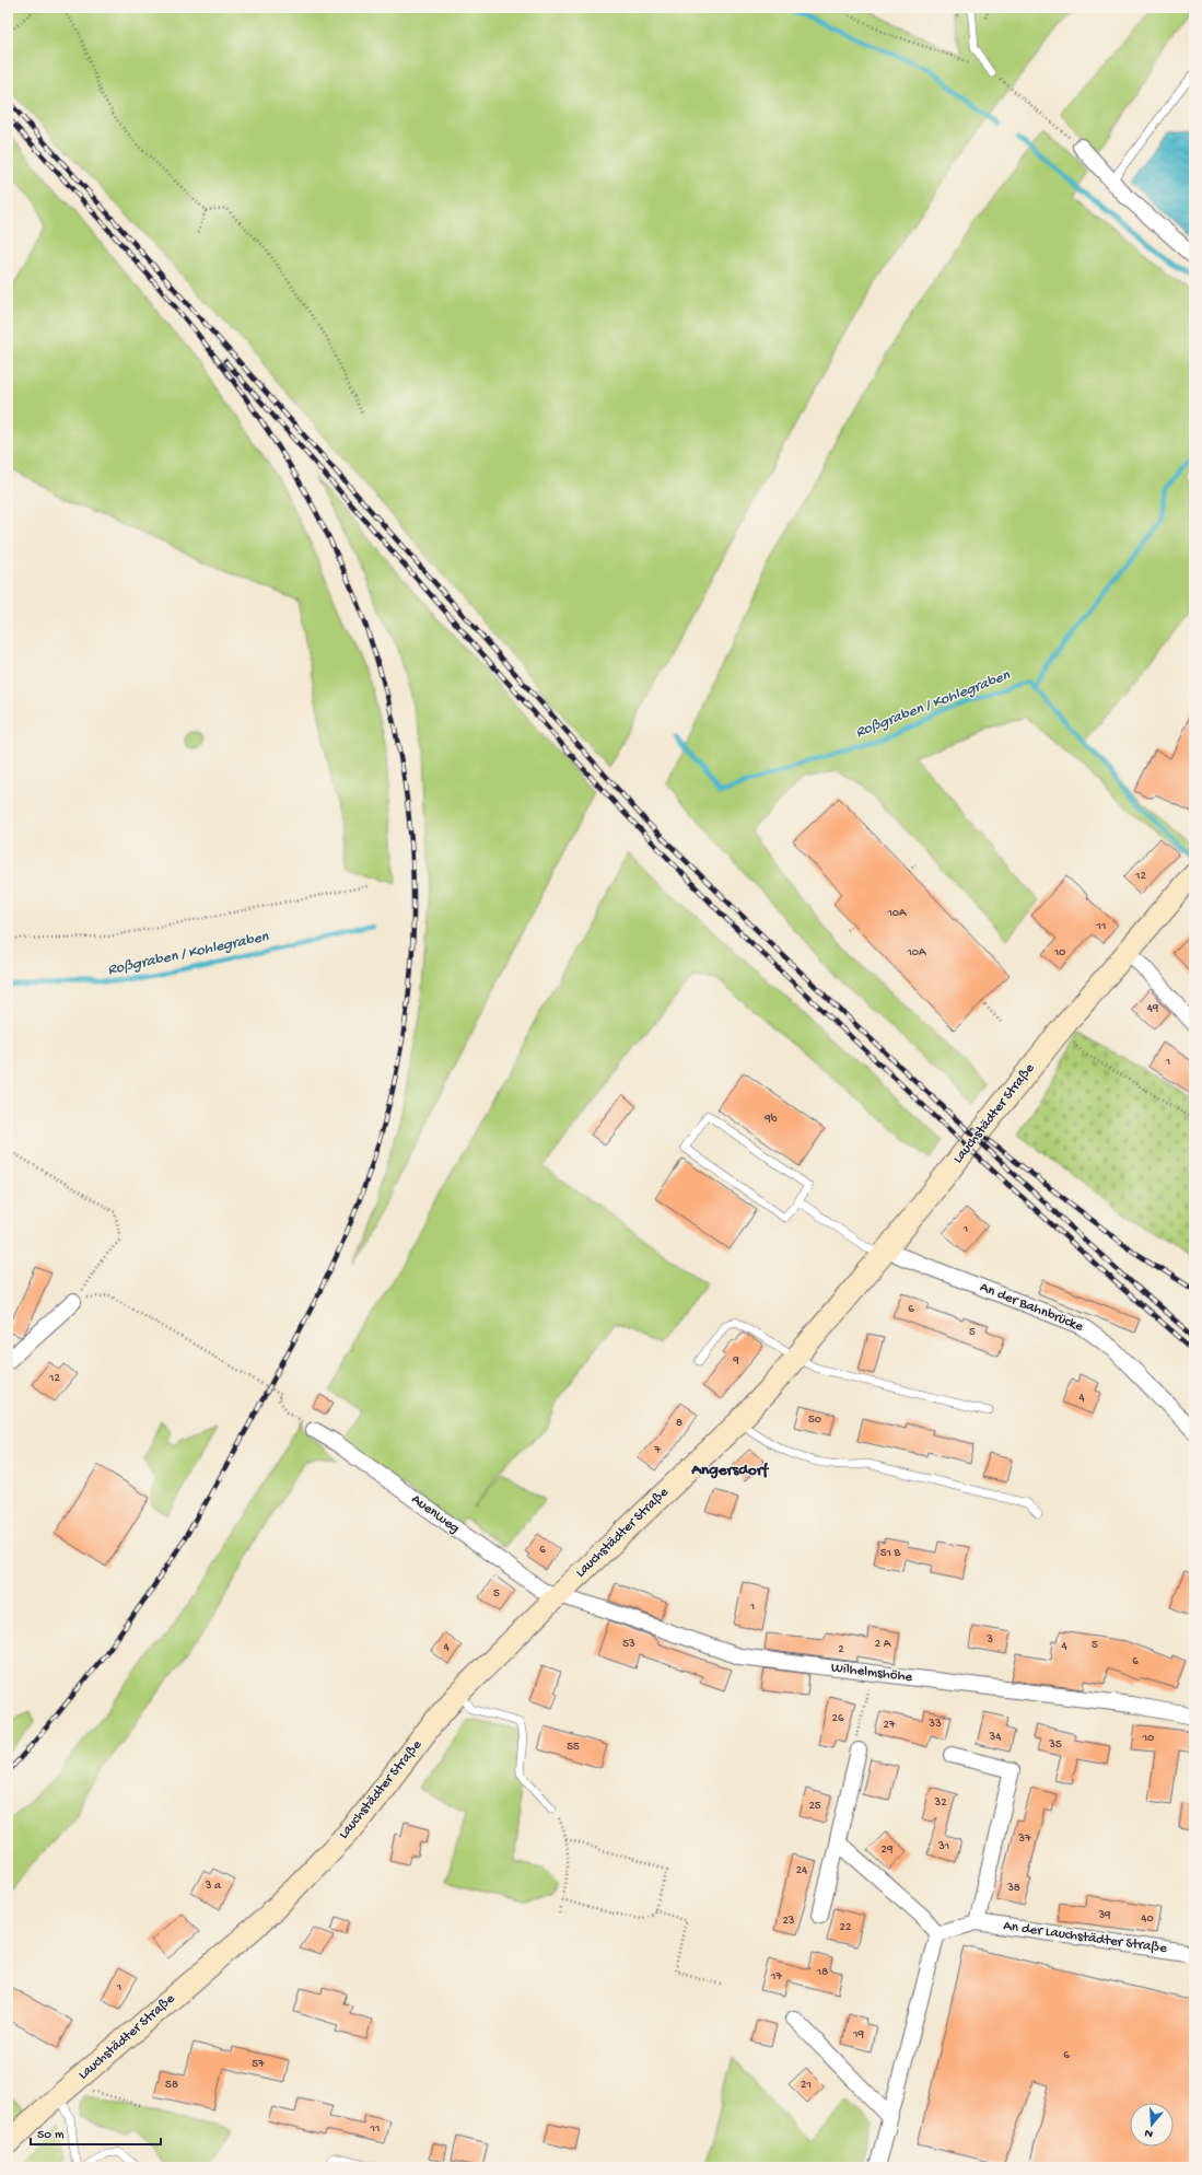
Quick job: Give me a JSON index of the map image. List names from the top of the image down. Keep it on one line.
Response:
{"streets":{"main road":["Lauchstädter Straße"],"street":["An der Bahnbrücke","Auenweg","Wilhelmshöhe","An der Lauchstädter Straße"]},"crossings":[["Lauchstädter Straße","An der Bahnbrücke"],["Lauchstädter Straße","Auenweg"],["Lauchstädter Straße","Wilhelmshöhe"],["Auenweg","Wilhelmshöhe"]],"districts":["Angersdorf"],"water":["Roßgraben / Kohlegraben"],"house_numbers":["12","10A","11","10A","10","49","1","9b","1","6","5","9","12","4","50","8","7","6","51 B","5","1","3","53","2 A","5","4","4","2","6","26","33","27","34","10","35","55","32","25","37","31","29","24","3 a","38","39","40","23","22","18","17","1","19","6","57","58","21","11"],"scale_bar":"50 m","north":"bottom"}
